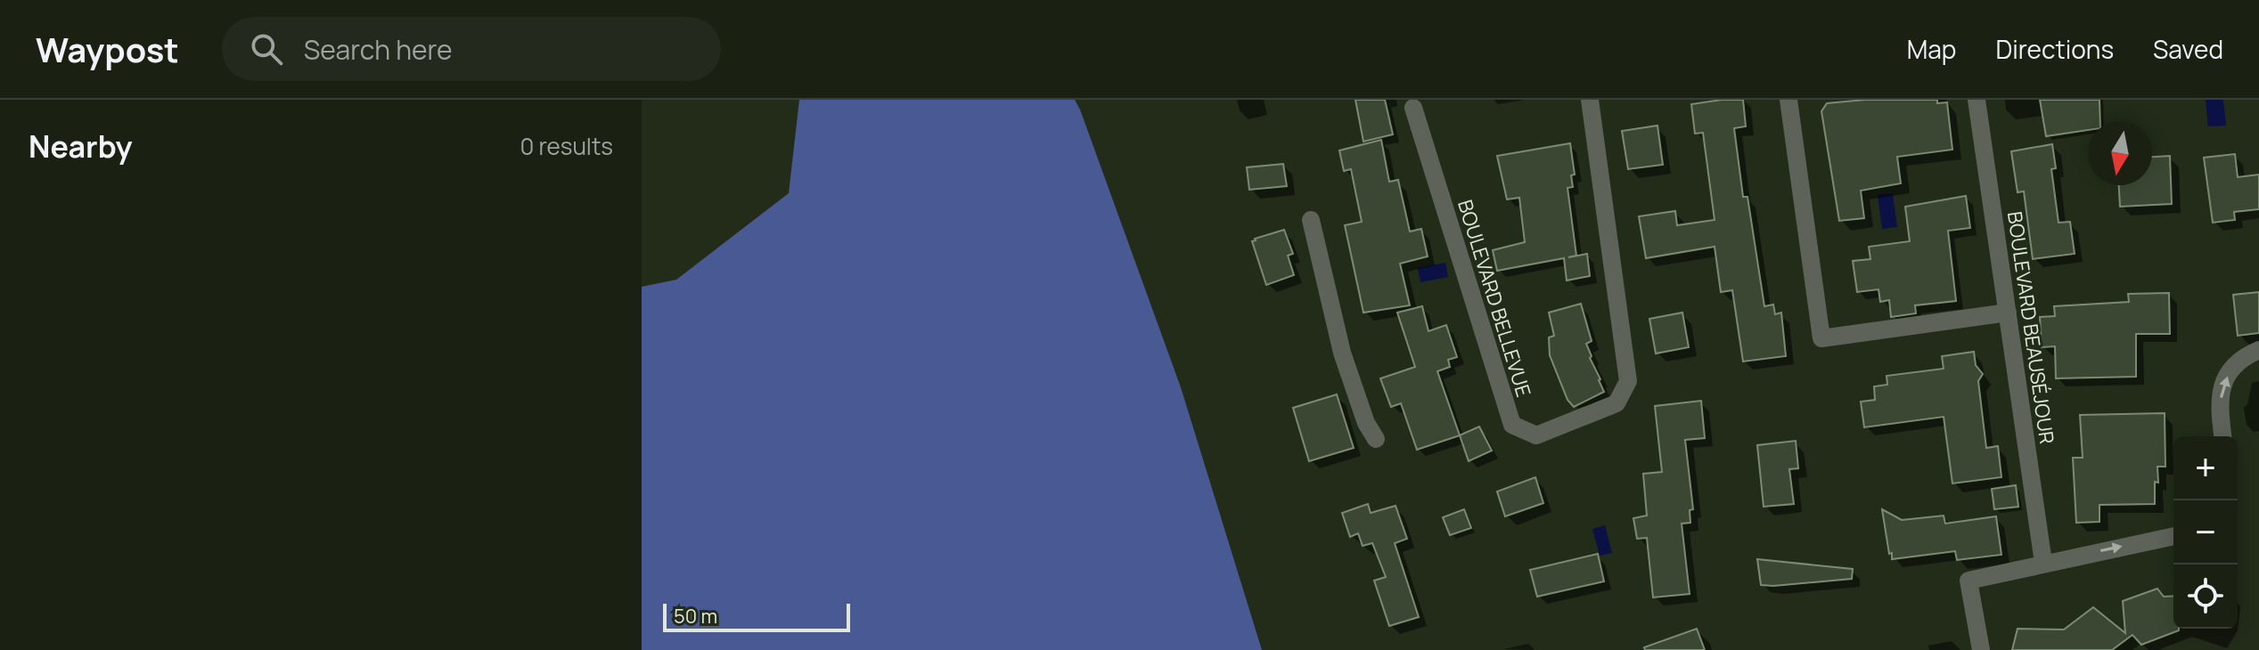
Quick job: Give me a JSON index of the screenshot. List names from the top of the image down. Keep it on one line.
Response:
{"streets":{"street":["BOULEVARD BELLEVUE","BOULEVARD BEAUSÉJOUR"]},"scale_bar":"50 m","north":"bottom","page":{"header":"Waypost","search":"Search here","nav":["Map","Directions","Saved"],"heading":["Nearby","0 results"],"map_buttons":["+","−"],"scale":"50 m"}}
